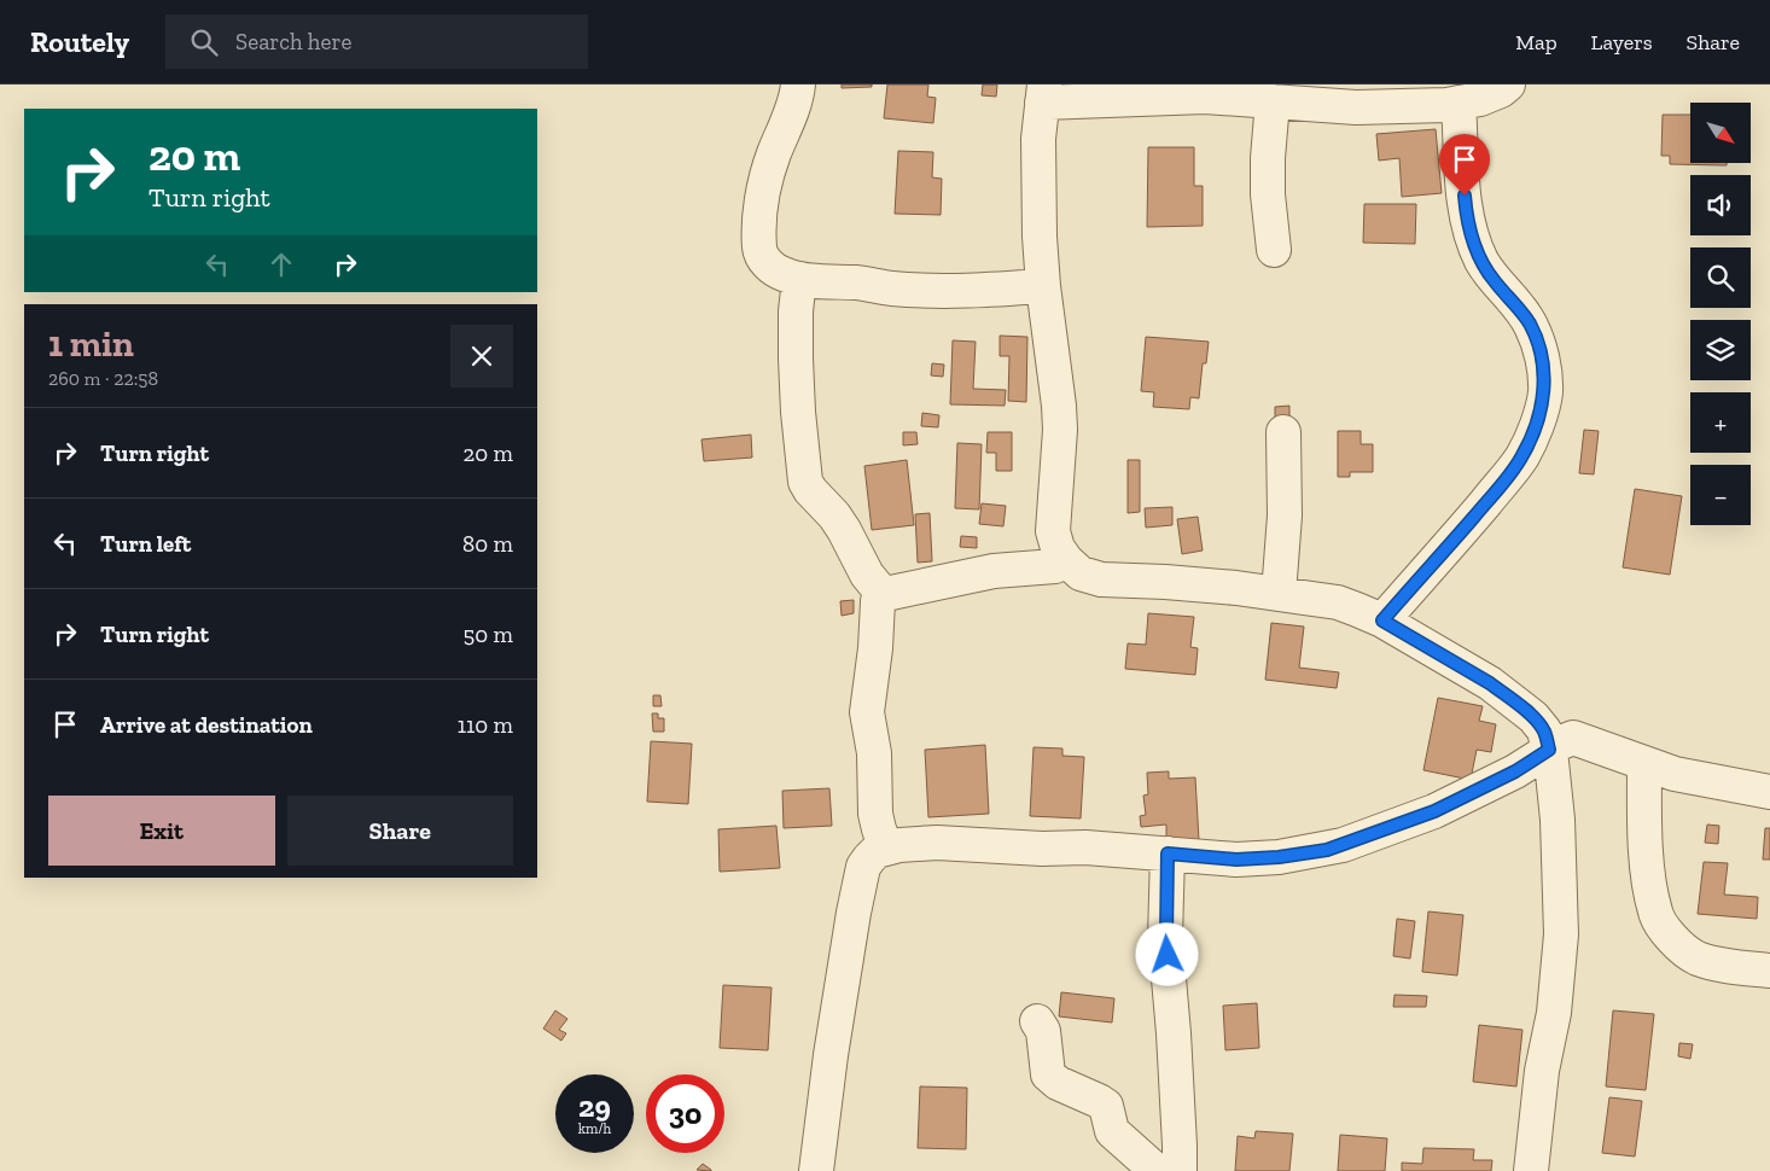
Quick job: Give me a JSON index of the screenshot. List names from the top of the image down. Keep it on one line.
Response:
{"north":"bottom right","page":{"header":"Routely","search":"Search here","nav":["Map","Layers","Share"],"map_buttons":["+","−"],"turn":["20 m","Turn right"],"heading":["1 min","260 m · 22:58"],"list":[{"name":"Turn right","value":"20 m"},{"name":"Turn left","value":"80 m"},{"name":"Turn right","value":"50 m"},{"name":"Arrive at destination","value":"110 m"}],"buttons":["Exit","Share"],"speed":"29 km/h","limit":"30"}}
